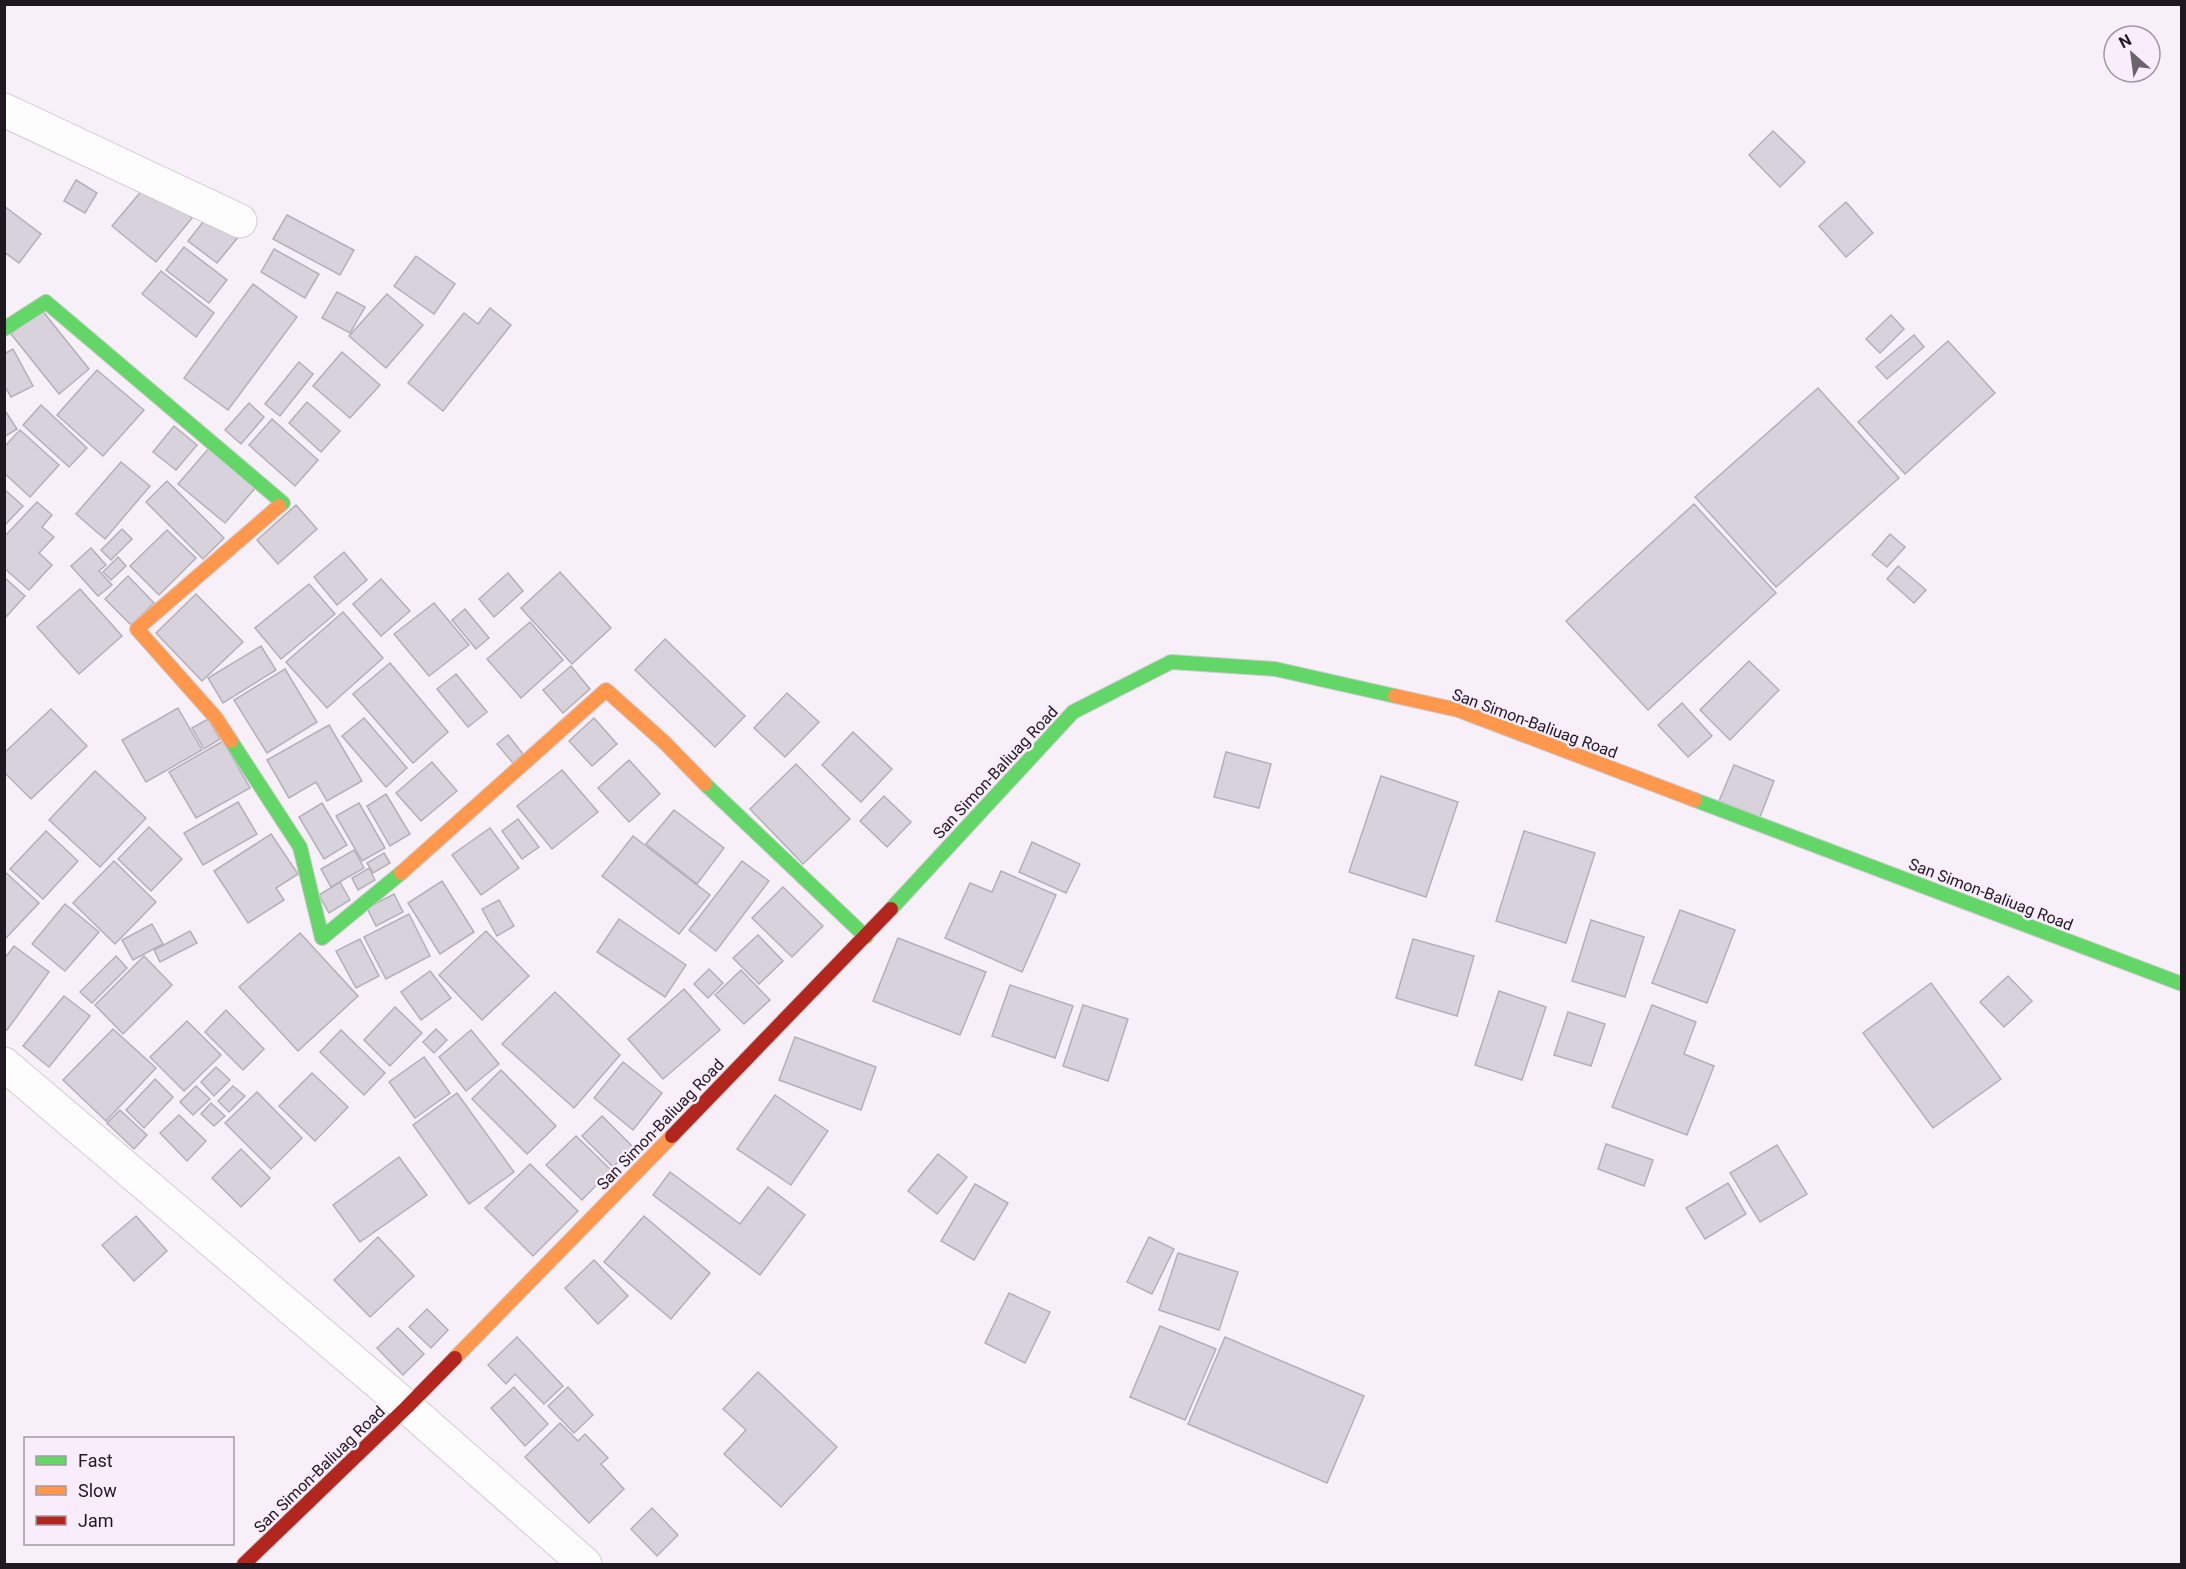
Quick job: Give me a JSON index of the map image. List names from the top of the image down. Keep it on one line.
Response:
{"streets":{"main road":["San Simon-Baliuag Road"]},"legend":["Fast","Slow","Jam"],"north":"top left"}
